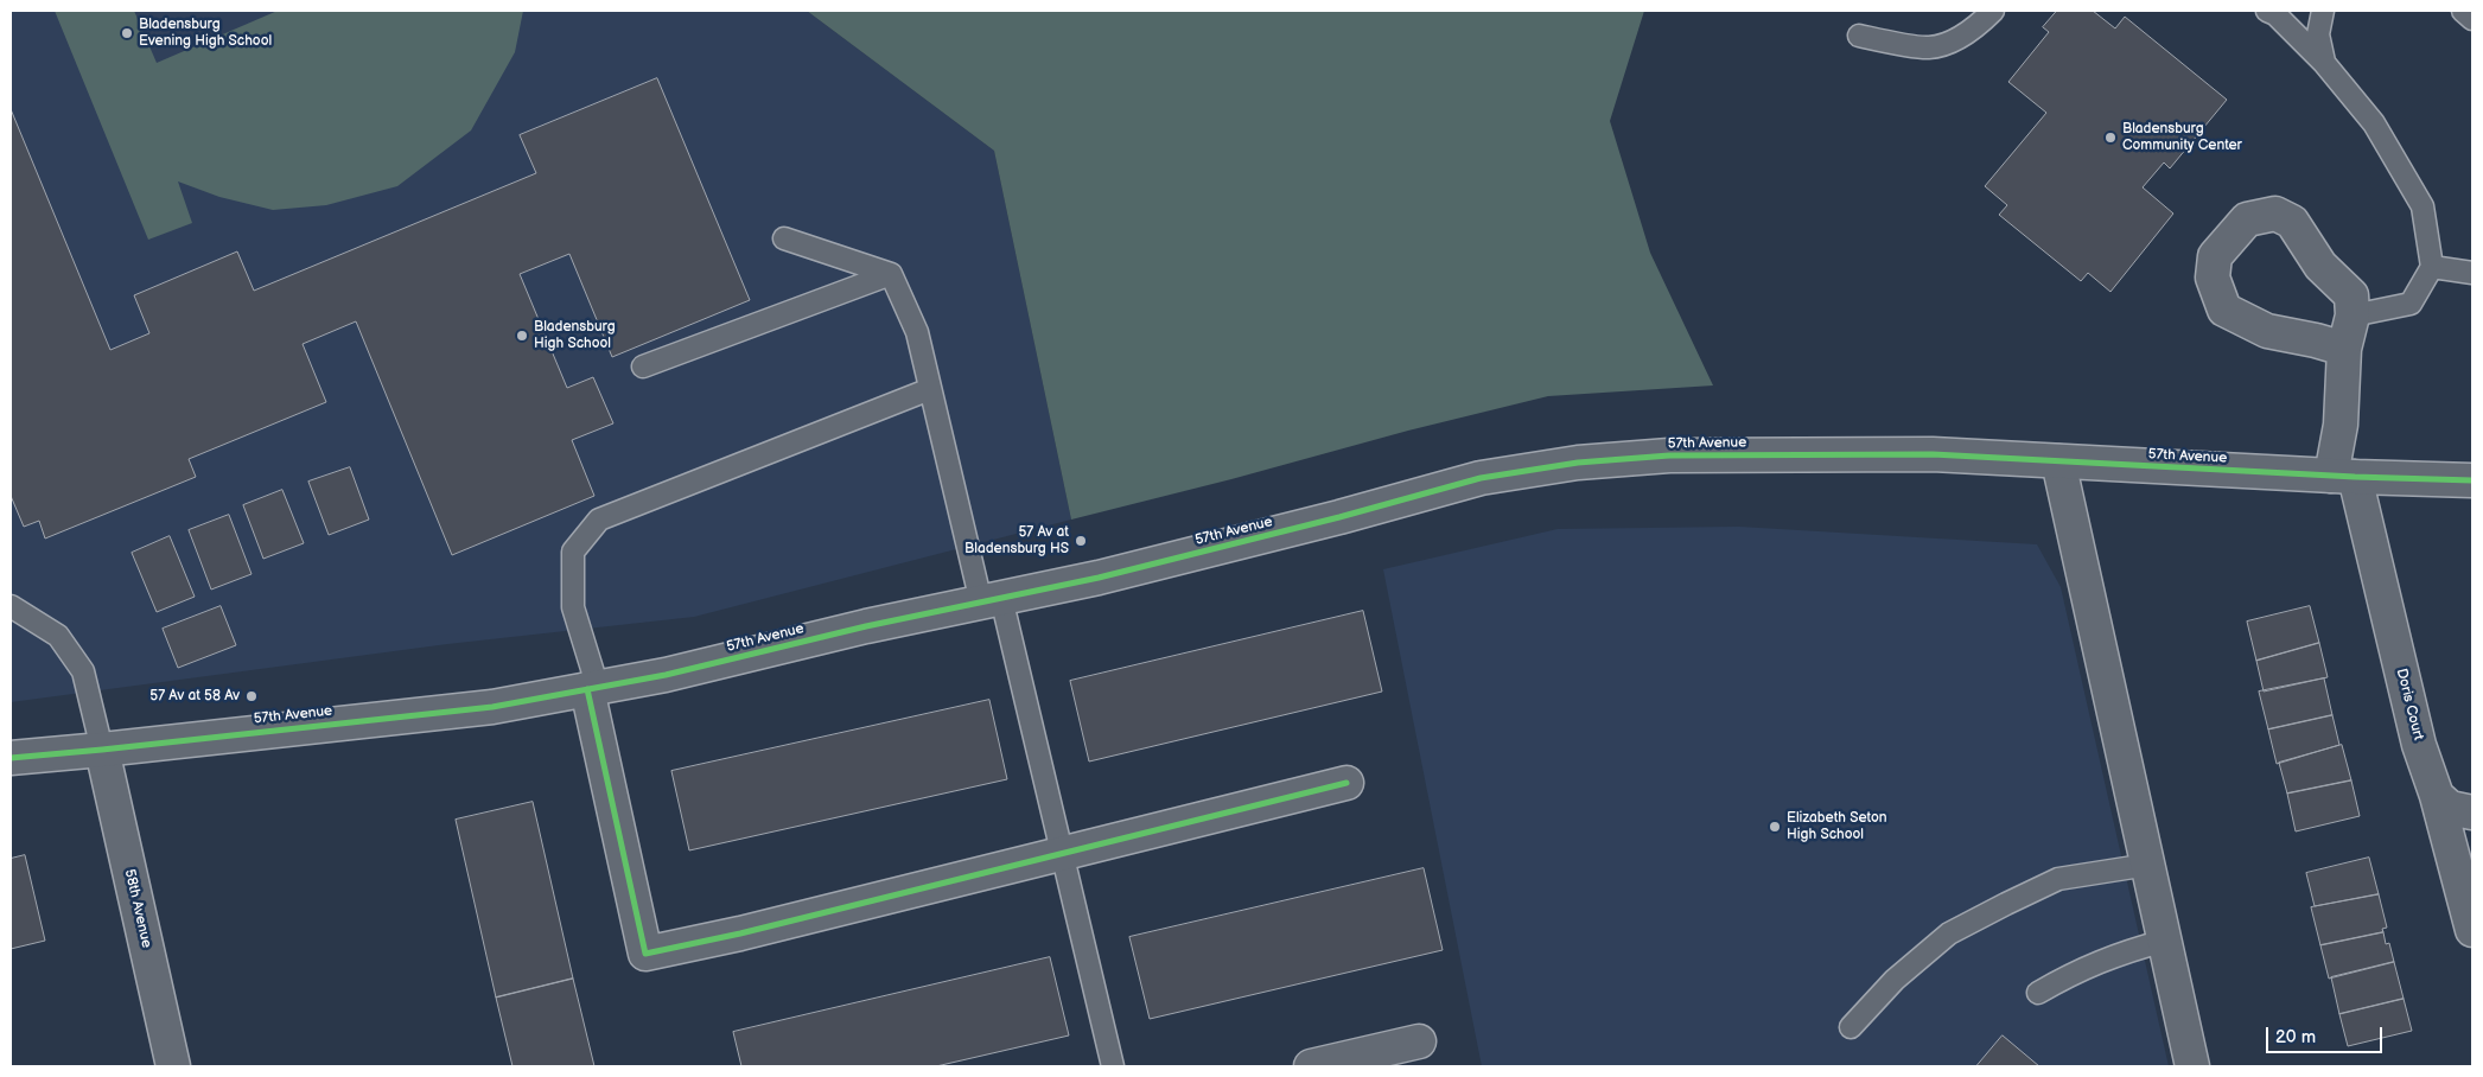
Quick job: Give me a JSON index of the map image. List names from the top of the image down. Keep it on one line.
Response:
{"streets":{"street":["57th Avenue","Doris Court","58th Avenue"]},"crossings":[["57th Avenue","Doris Court"],["57th Avenue","58th Avenue"]],"places":["Bladensburg Evening High School","Bladensburg Community Center","Bladensburg High School","57 Av at Bladensburg HS","57 Av at 58 Av","Elizabeth Seton High School"],"scale_bar":"20 m"}
